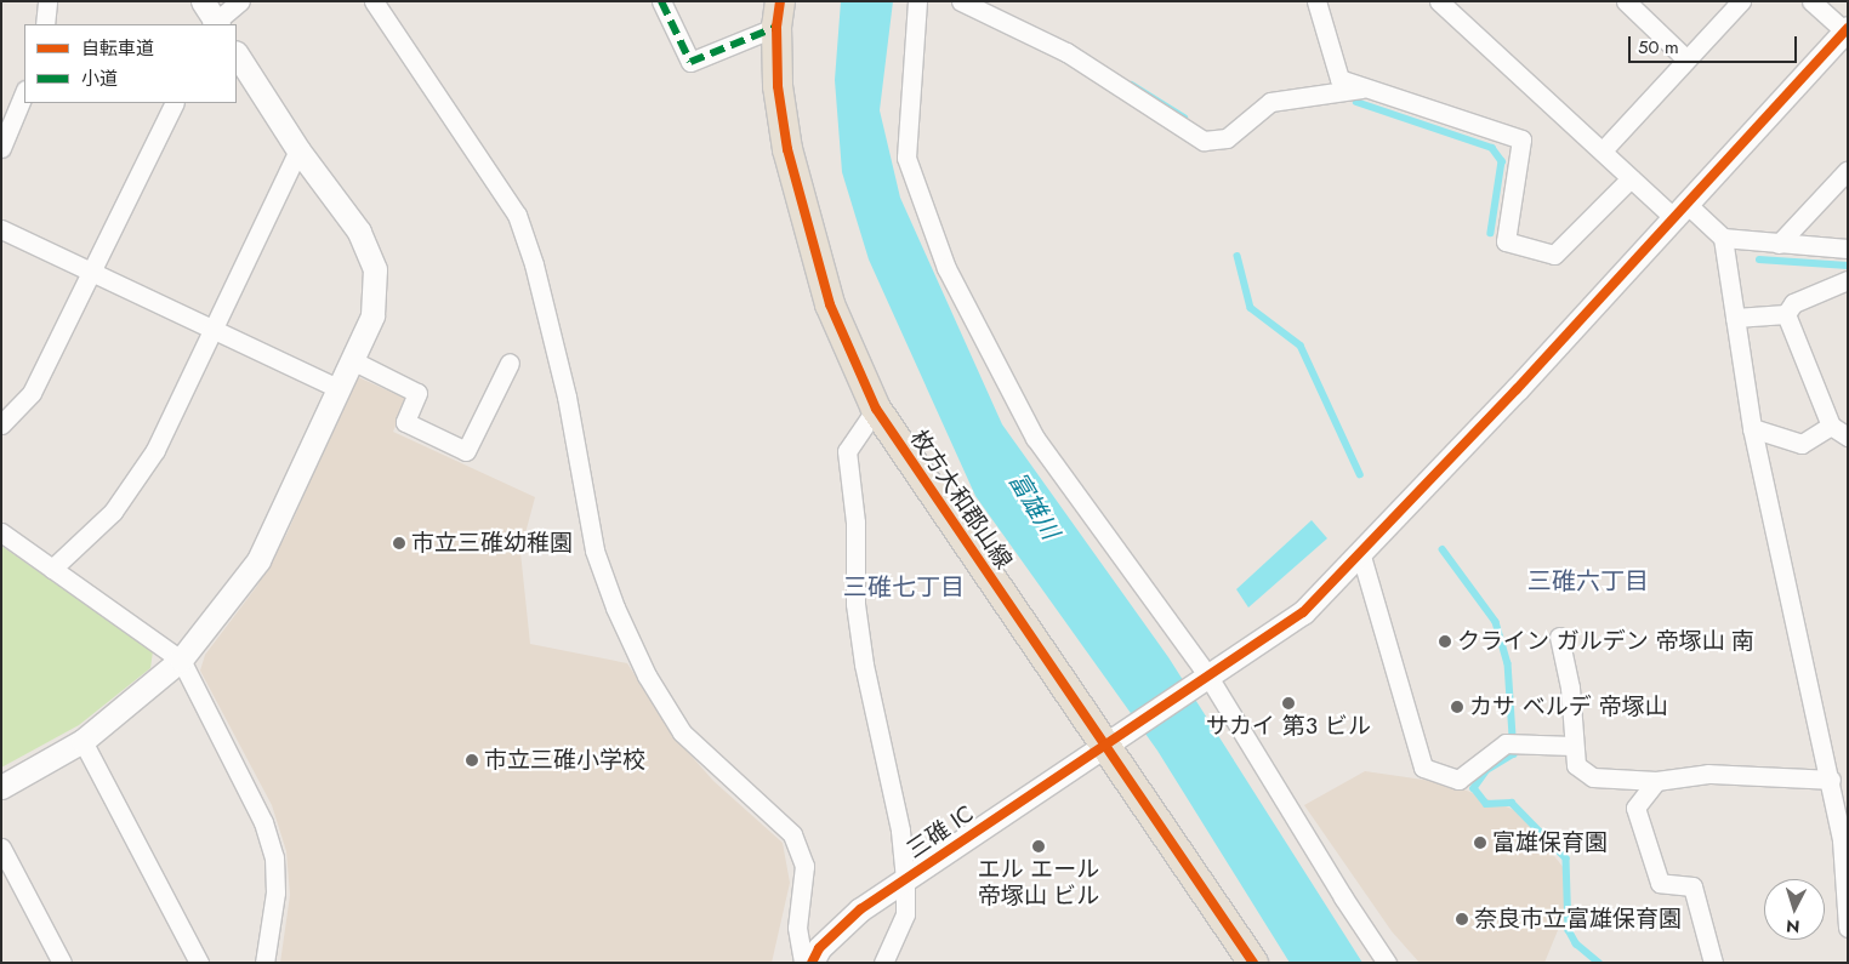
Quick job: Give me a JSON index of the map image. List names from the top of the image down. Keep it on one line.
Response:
{"streets":{"main road":["枚方大和郡山線"],"street":["三碓 IC"]},"crossings":[["枚方大和郡山線","三碓 IC"]],"districts":["三碓六丁目","三碓七丁目"],"water":["富雄川"],"places":["市立三碓幼稚園","クライン ガルデン 帝塚山 南","サカイ 第3 ビル","カサ ベルデ 帝塚山","市立三碓小学校","富雄保育園","エル エール 帝塚山 ビル","奈良市立富雄保育園"],"legend":["自転車道","小道"],"scale_bar":"50 m","north":"bottom"}
